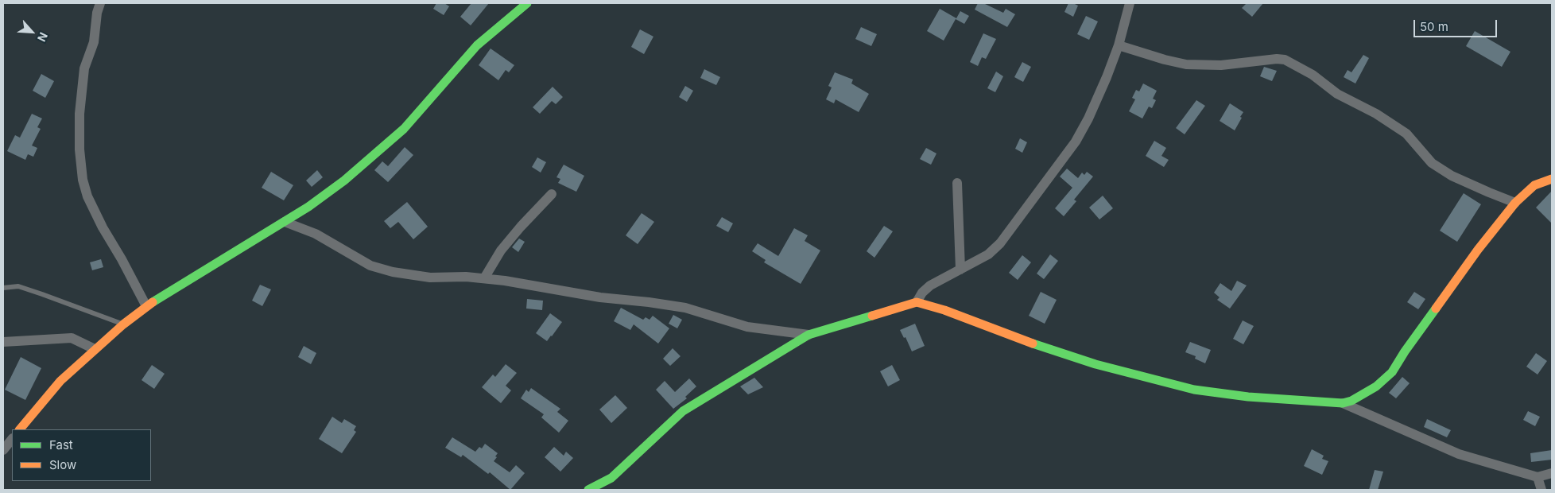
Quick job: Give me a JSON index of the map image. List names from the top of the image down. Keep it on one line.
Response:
{"legend":["Fast","Slow"],"scale_bar":"50 m","north":"bottom right"}
